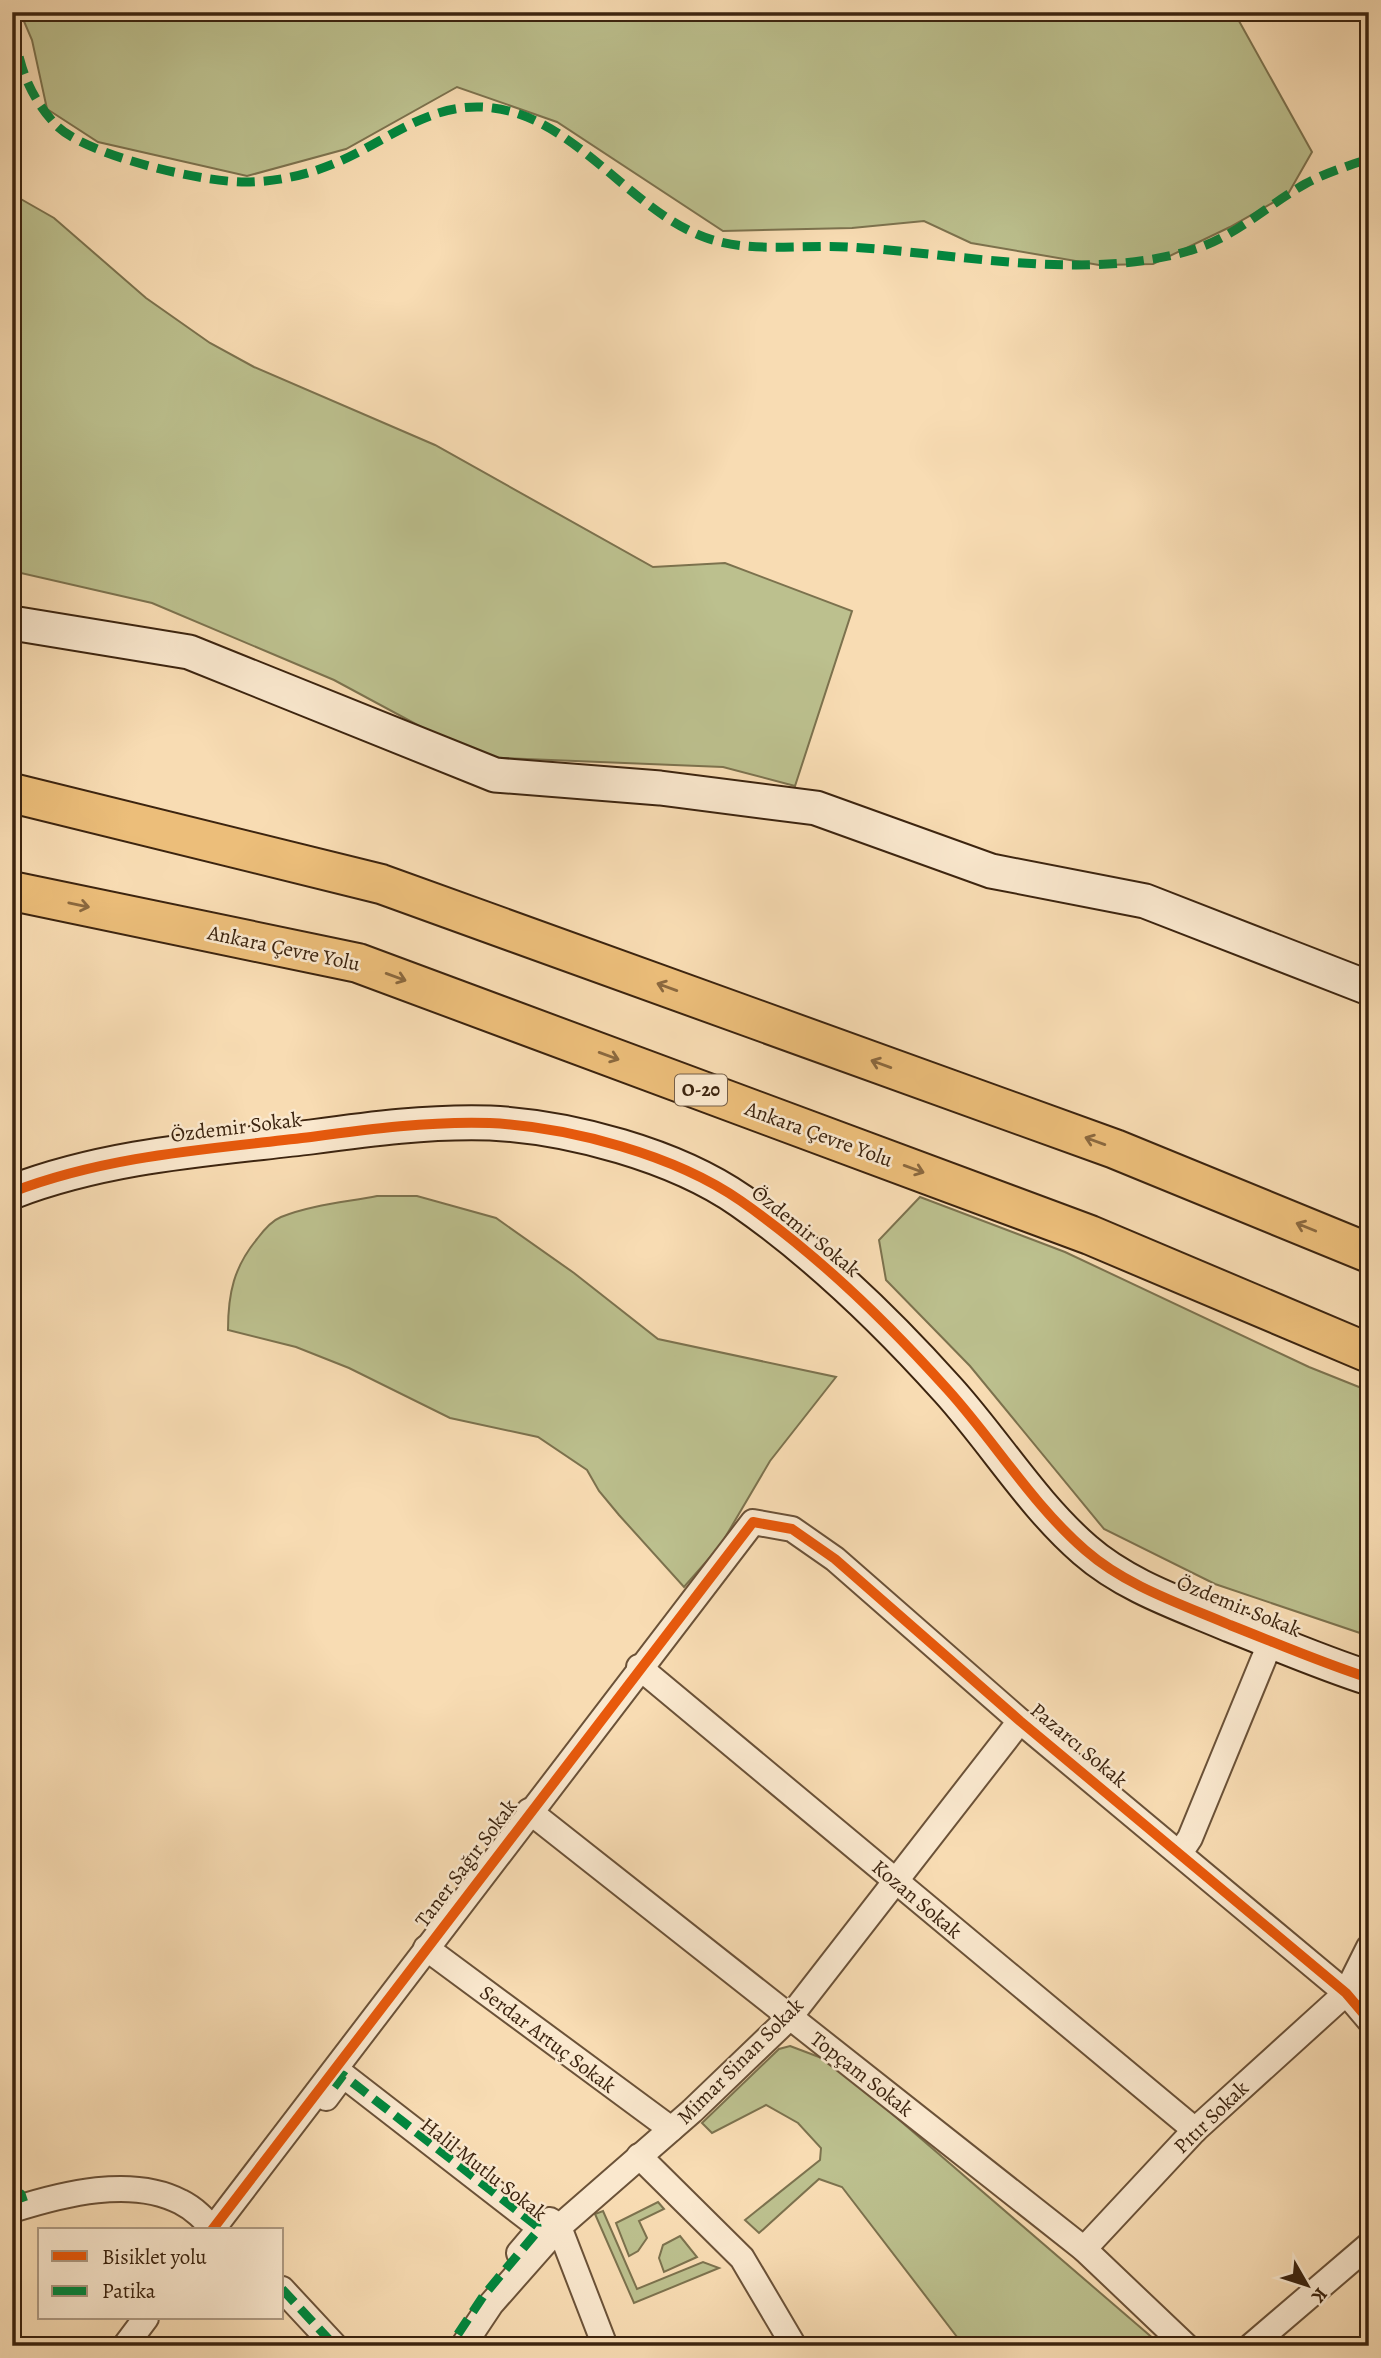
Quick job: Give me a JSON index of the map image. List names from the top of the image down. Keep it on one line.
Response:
{"streets":{"highway":["Ankara Çevre Yolu","O-20"],"street":["Özdemir Sokak","Pazarcı Sokak","Taner Sağır Sokak","Kozan Sokak","Serdar Artuç Sokak","Mimar Sinan Sokak","Topçam Sokak","Pıtır Sokak","Halil Mutlu Sokak"]},"crossings":[["Pazarcı Sokak","Taner Sağır Sokak"],["Pazarcı Sokak","Mimar Sinan Sokak"],["Pazarcı Sokak","Pıtır Sokak"],["Taner Sağır Sokak","Kozan Sokak"],["Taner Sağır Sokak","Serdar Artuç Sokak"],["Taner Sağır Sokak","Topçam Sokak"],["Taner Sağır Sokak","Halil Mutlu Sokak"],["Kozan Sokak","Mimar Sinan Sokak"],["Kozan Sokak","Pıtır Sokak"],["Serdar Artuç Sokak","Mimar Sinan Sokak"],["Mimar Sinan Sokak","Topçam Sokak"],["Mimar Sinan Sokak","Halil Mutlu Sokak"],["Topçam Sokak","Pıtır Sokak"]],"legend":["Bisiklet yolu","Patika"],"north":"bottom right"}
